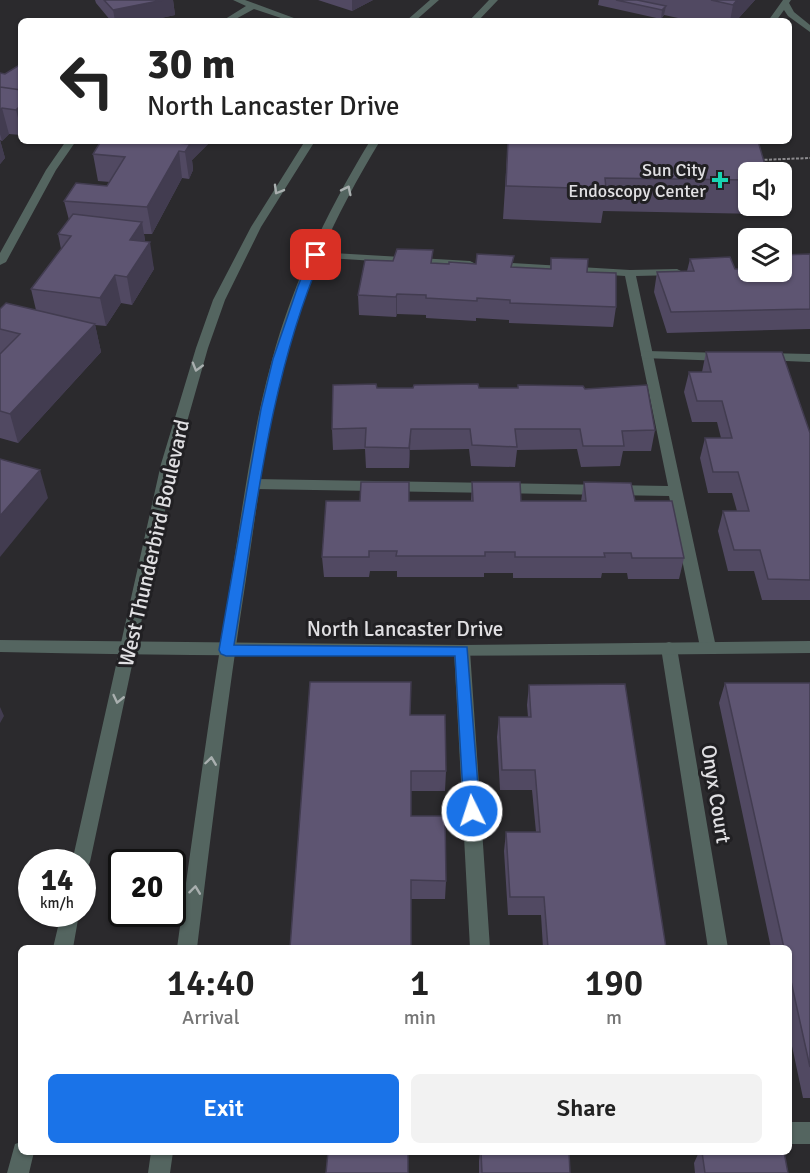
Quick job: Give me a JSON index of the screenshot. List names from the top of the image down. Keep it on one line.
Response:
{"streets":{"street":["West Thunderbird Boulevard","North Lancaster Drive","Onyx Court"]},"crossings":[["West Thunderbird Boulevard","North Lancaster Drive"],["North Lancaster Drive","Onyx Court"]],"places":{"health":["Sun City Endoscopy Center"]},"page":{"turn":["30 m","North Lancaster Drive"],"speed":"14 km/h","limit":"20","eta":["14:40","Arrival","1","min","190","m"],"buttons":["Exit","Share"]}}
